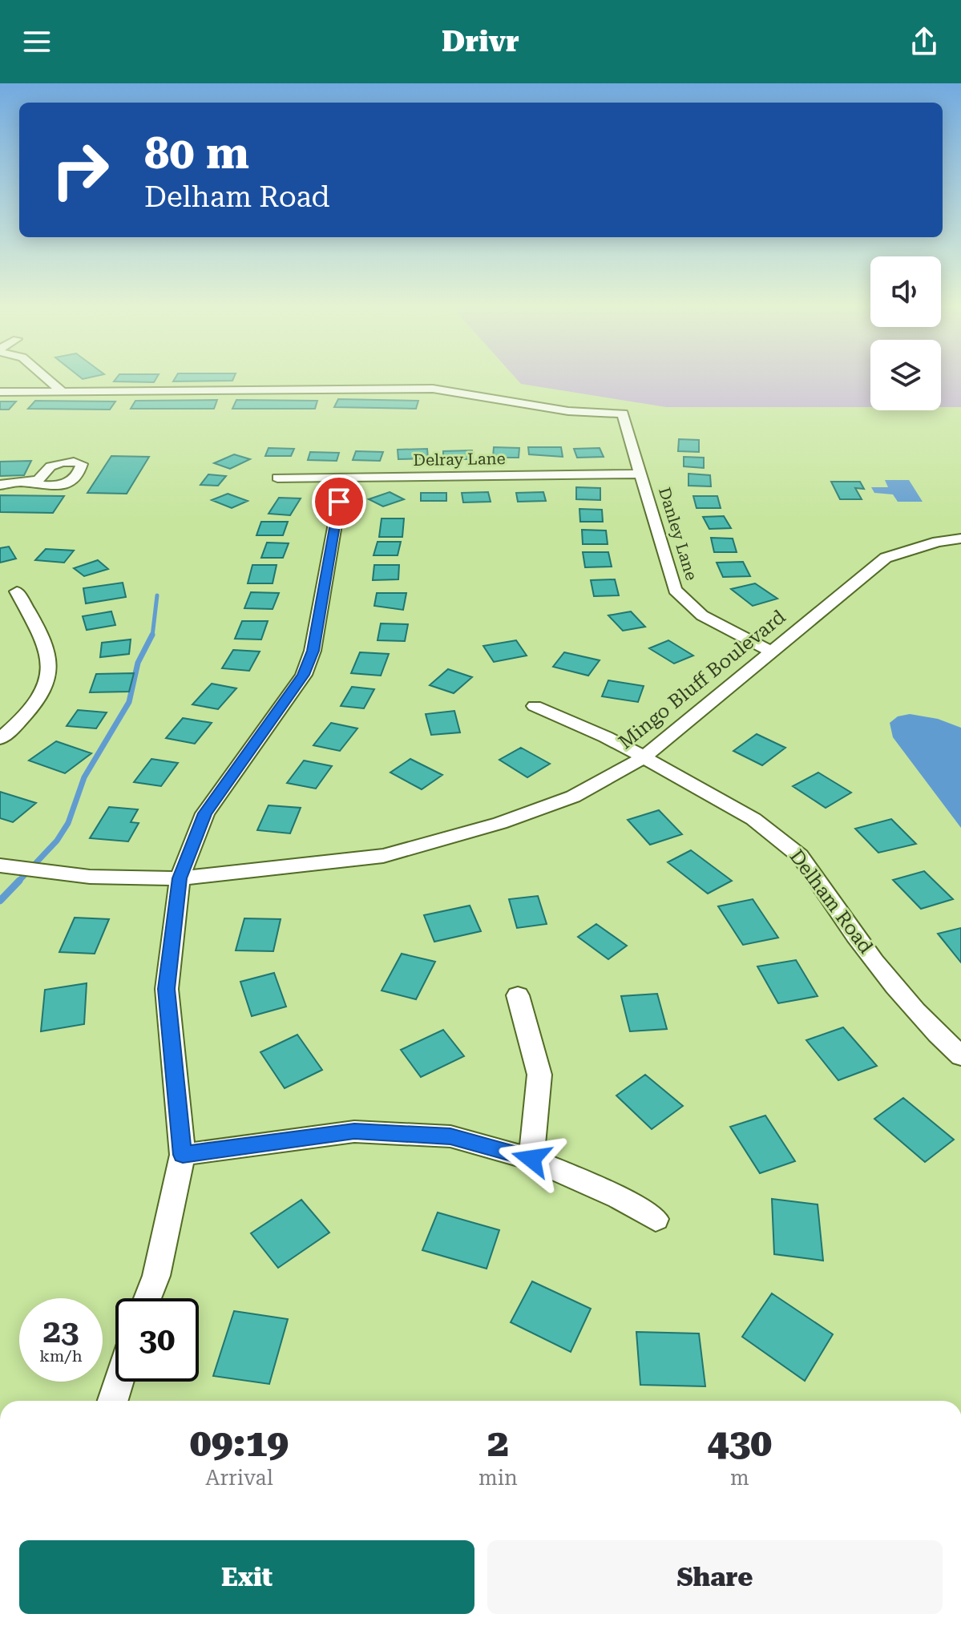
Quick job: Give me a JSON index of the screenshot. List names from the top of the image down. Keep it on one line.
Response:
{"streets":{"street":["Delray Lane","Danley Lane","Mingo Bluff Boulevard","Delham Road"]},"crossings":[["Delray Lane","Danley Lane"],["Danley Lane","Mingo Bluff Boulevard"],["Mingo Bluff Boulevard","Delham Road"]],"page":{"header":"Drivr","turn":["80 m","Delham Road"],"speed":"23 km/h","limit":"30","eta":["09:19","Arrival","2","min","430","m"],"buttons":["Exit","Share"]}}
